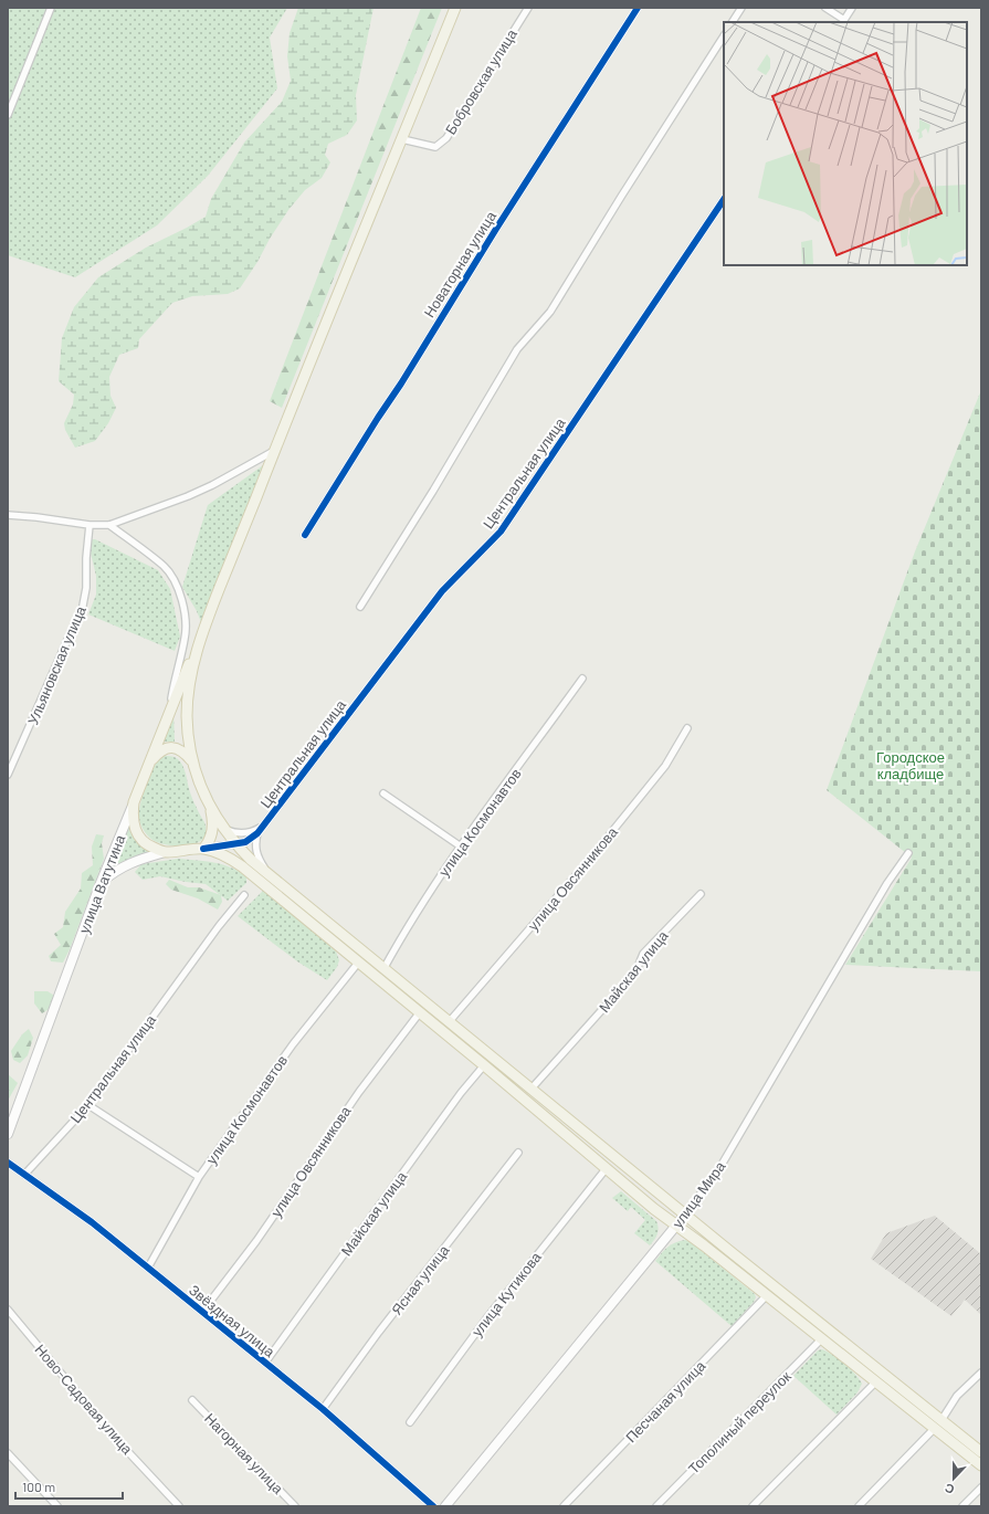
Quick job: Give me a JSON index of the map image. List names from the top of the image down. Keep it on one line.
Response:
{"streets":{"main road":["улица Ватутина","улица Мира"],"street":["Бобровская улица","Новаторная улица","Центральная улица","Ульяновская улица","улица Космонавтов","улица Овсянникова","Майская улица","Ясная улица","улица Кутикова","Звёздная улица","Ново-Садовая улица","Песчаная улица","Тополиный переулок","Нагорная улица"]},"crossings":[["Центральная улица","улица Ватутина"],["Центральная улица","Звёздная улица"],["улица Космонавтов","Звёздная улица"],["улица Овсянникова","Звёздная улица"],["Майская улица","Звёздная улица"],["Ясная улица","Звёздная улица"]],"parks":["Городское кладбище"],"scale_bar":"100 m","north":"bottom"}
